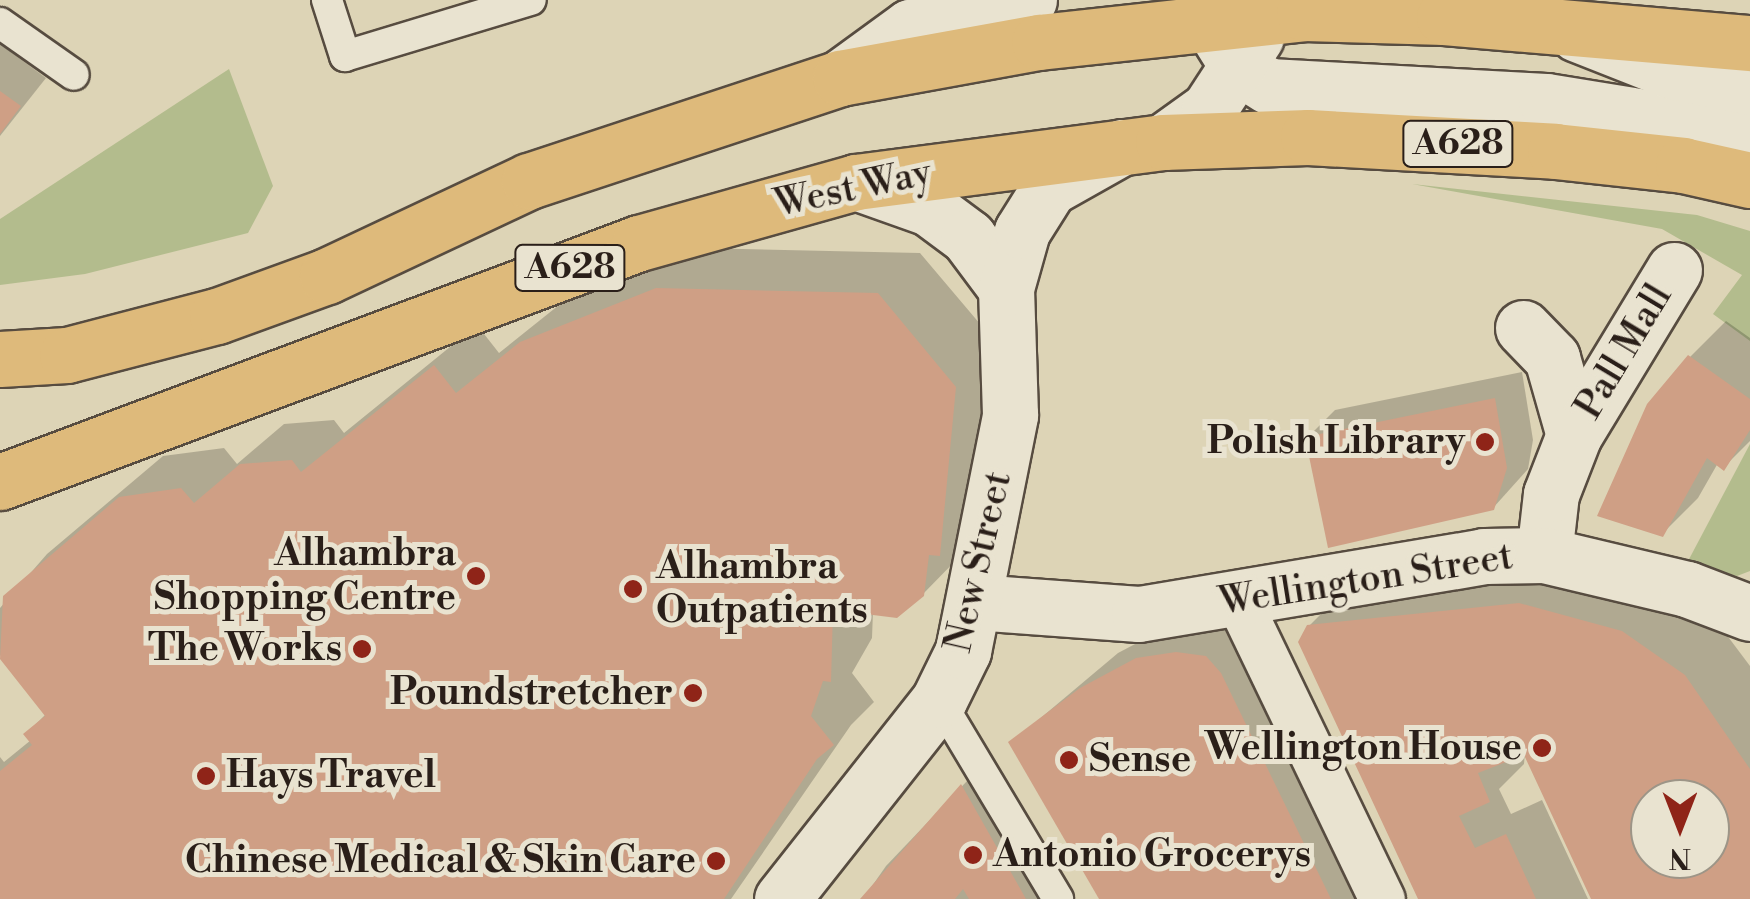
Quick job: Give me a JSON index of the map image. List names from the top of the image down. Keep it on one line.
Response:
{"streets":{"highway":["A628","West Way"],"street":["Pall Mall","New Street","Wellington Street"]},"crossings":[["A628","New Street"],["West Way","New Street"],["Pall Mall","Wellington Street"],["New Street","Wellington Street"]],"places":["Polish Library","Alhambra Shopping Centre","Alhambra Outpatients","The Works","Poundstretcher","Wellington House","Sense","Hays Travel","Antonio Grocerys","Chinese Medical & Skin Care"],"north":"bottom"}
